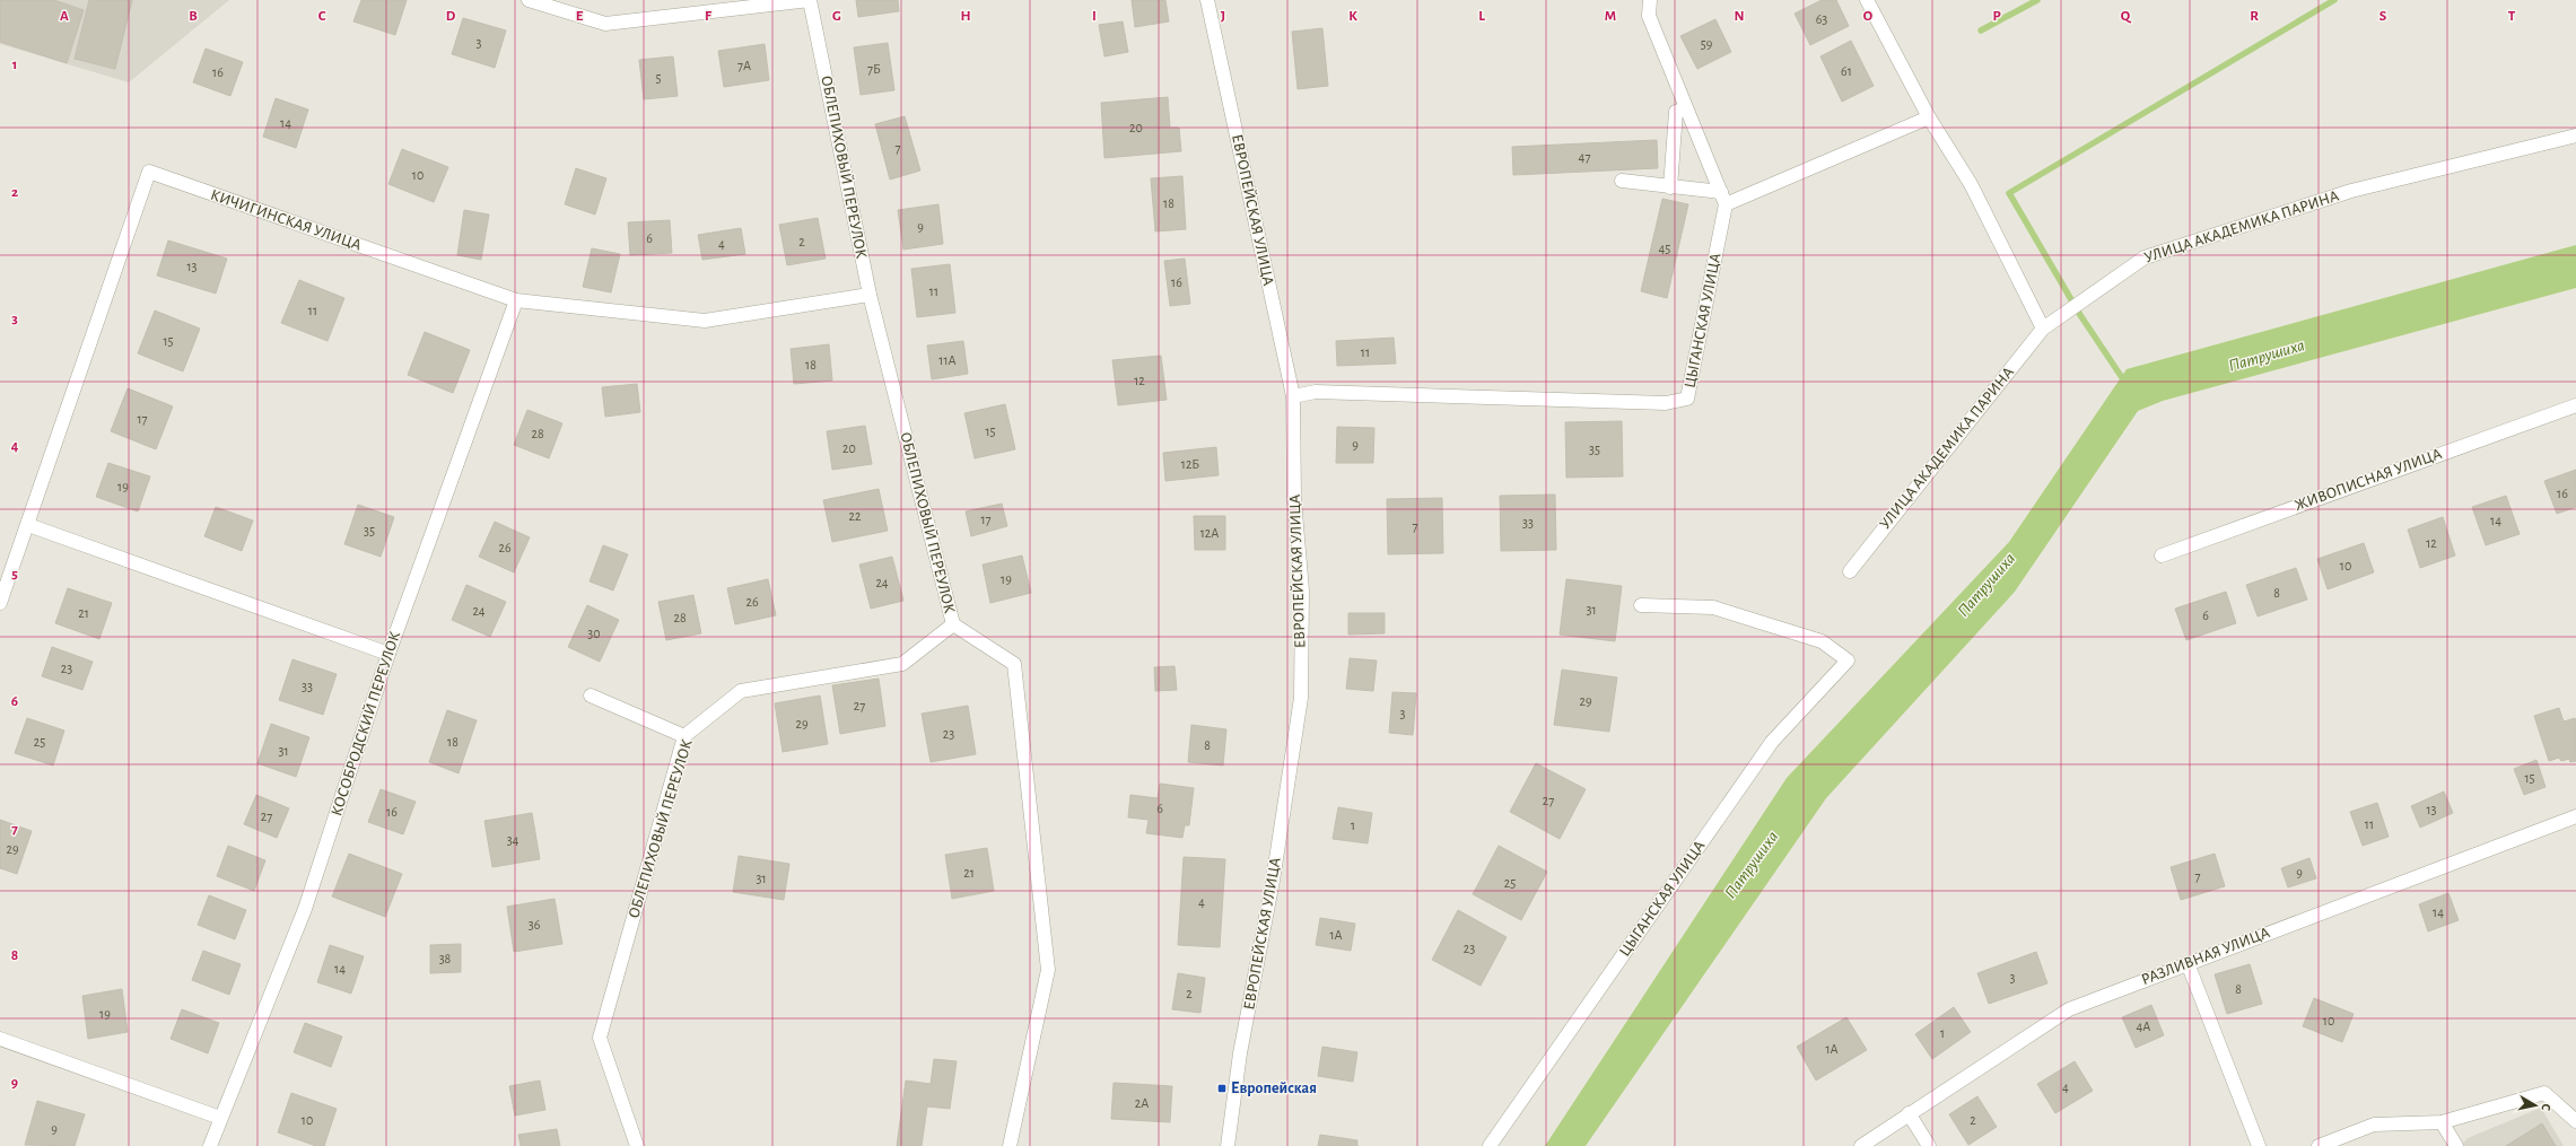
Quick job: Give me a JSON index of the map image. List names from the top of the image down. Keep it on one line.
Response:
{"streets":{"street":["ОБЛЕПИХОВЫЙ ПЕРЕУЛОК","ЕВРОПЕЙСКАЯ УЛИЦА","КИЧИГИНСКАЯ УЛИЦА","УЛИЦА АКАДЕМИКА ПАРИНА","ЦЫГАНСКАЯ УЛИЦА","ЖИВОПИСНАЯ УЛИЦА","КОСОБРОДСКИЙ ПЕРЕУЛОК","РАЗЛИВНАЯ УЛИЦА"]},"crossings":[["ОБЛЕПИХОВЫЙ ПЕРЕУЛОК","КИЧИГИНСКАЯ УЛИЦА"],["ЕВРОПЕЙСКАЯ УЛИЦА","ЦЫГАНСКАЯ УЛИЦА"],["КИЧИГИНСКАЯ УЛИЦА","КОСОБРОДСКИЙ ПЕРЕУЛОК"]],"water":["Патрушиха"],"places":{"transit":["Европейская"]},"house_numbers":["63","3","59","7А","7Б","61","16","5","14","20","7","47","10","18","9","6","2","4","45","13","16","11","11","15","11","11А","18","12","17","15","28","9","20","35","12Б","19","16","22","17","14","33","7","35","12А","12","26","10","19","24","8","26","31","24","21","6","28","30","23","33","29","27","3","29","23","25","18","8","31","15","27","6","13","16","27","11","1","34","29","21","9","7","31","25","4","14","36","1А","23","38","14","3","8","2","19","10","4А","1","1А","4","2А","10","2","9"],"north":"right","grid":{"columns":["A","B","C","D","E","F","G","H","I","J","K","L","M","N","O","P","Q","R","S","T"],"rows":["1","2","3","4","5","6","7","8","9"]}}
